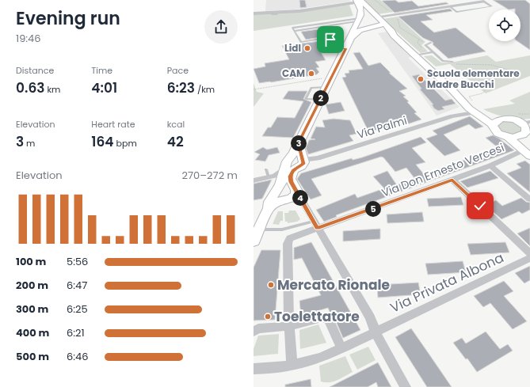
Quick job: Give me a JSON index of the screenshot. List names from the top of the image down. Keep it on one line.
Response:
{"streets":{"street":["Via Palmi","Via Don Ernesto Vercesi","Via Privata Albona"]},"crossings":[["Via Don Ernesto Vercesi","Via Privata Albona"]],"places":["Lidl","CAM","Scuola elementare Madre Bucchi","Mercato Rionale","Toelettatore"],"page":{"heading":["Evening run","19:46"],"stats":[["Distance","0.63 km"],["Time","4:01"],["Pace","6:23 /km"],["Elevation","3 m"],["Heart rate","164 bpm"],["kcal","42"]],"pins":["2","3","4","5"],"chart":["Elevation","270–272 m"],"list":[{"name":"100 m","note":"5:56"},{"name":"200 m","note":"6:47"},{"name":"300 m","note":"6:25"},{"name":"400 m","note":"6:21"},{"name":"500 m","note":"6:46"}]}}
